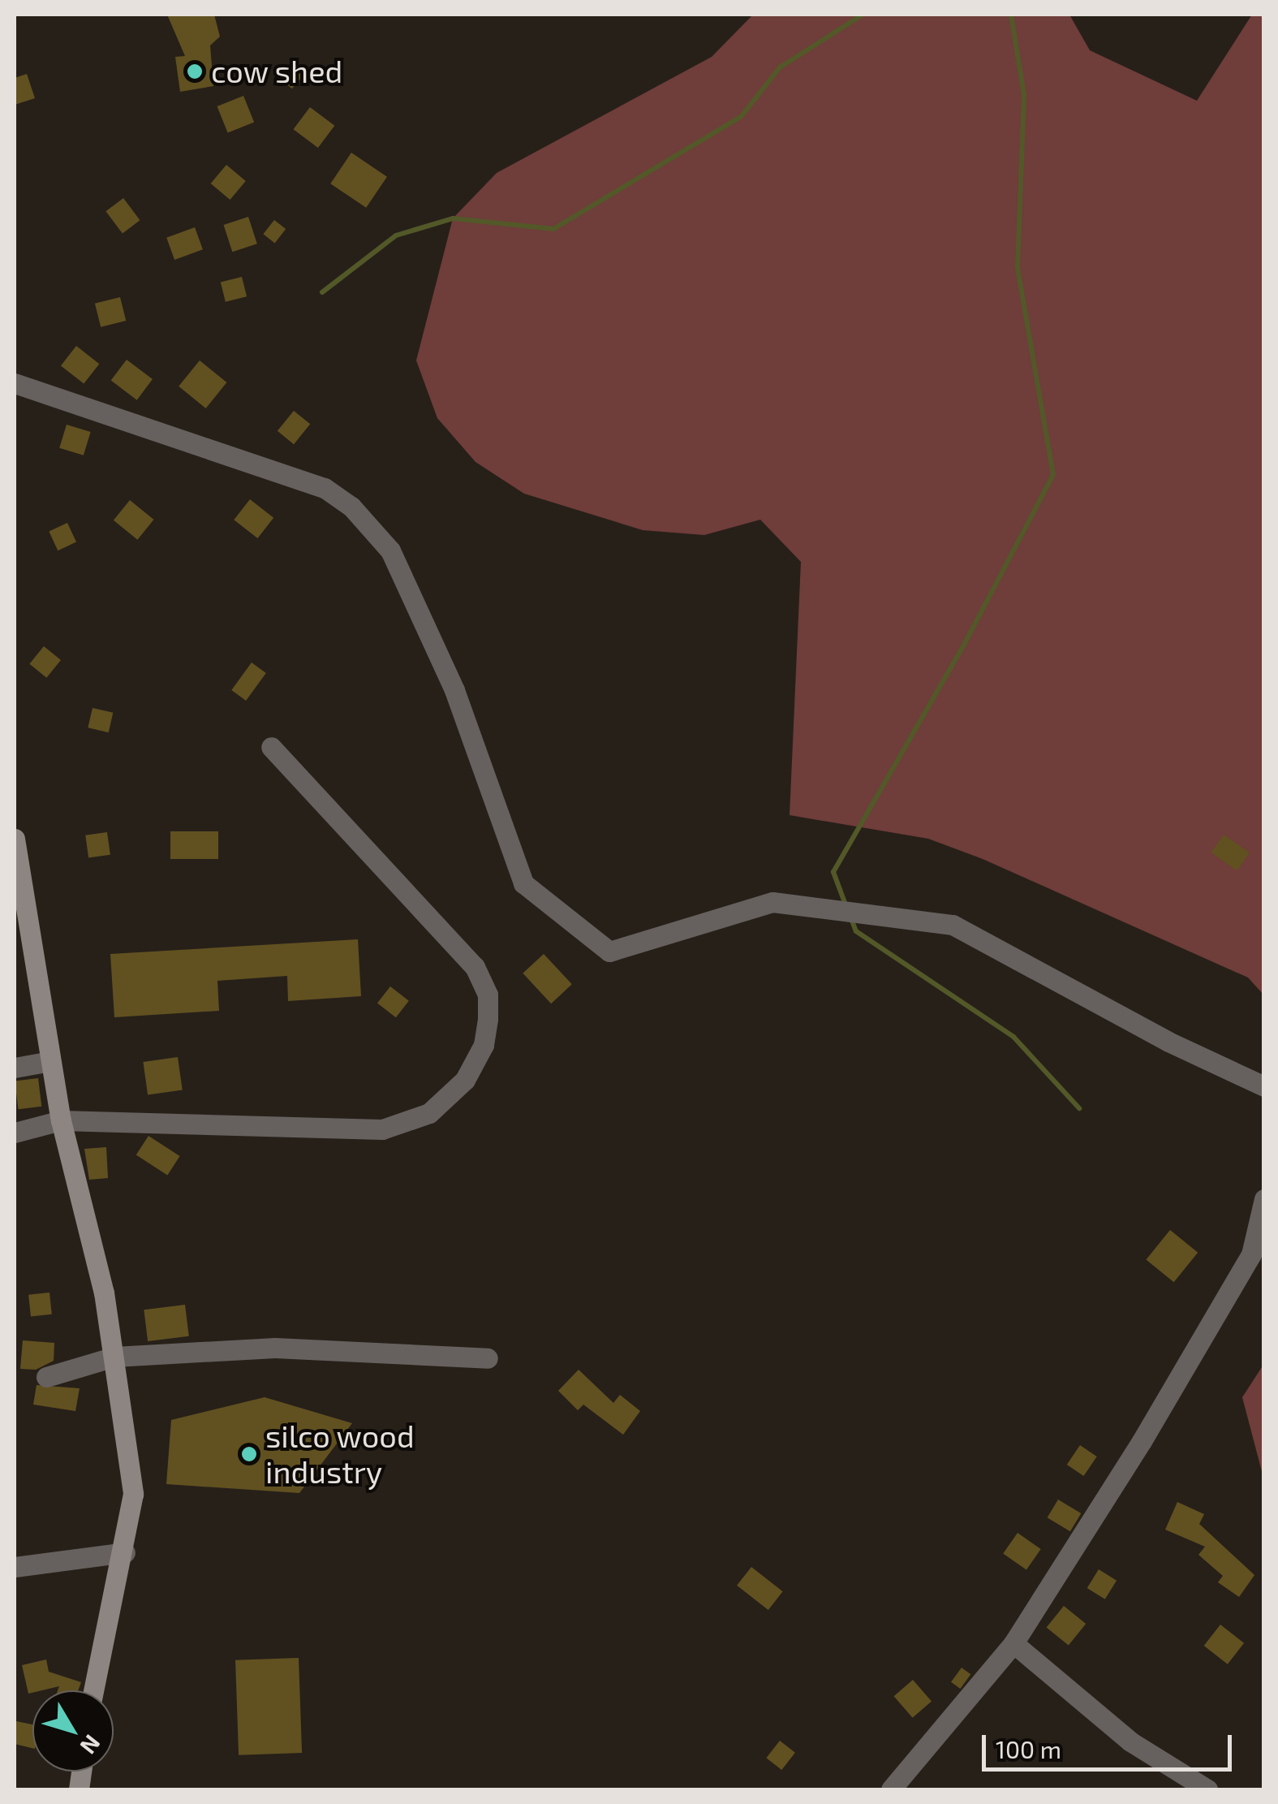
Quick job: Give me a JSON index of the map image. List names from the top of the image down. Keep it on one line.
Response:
{"places":["cow shed","silco wood industry"],"scale_bar":"100 m","north":"bottom right"}
